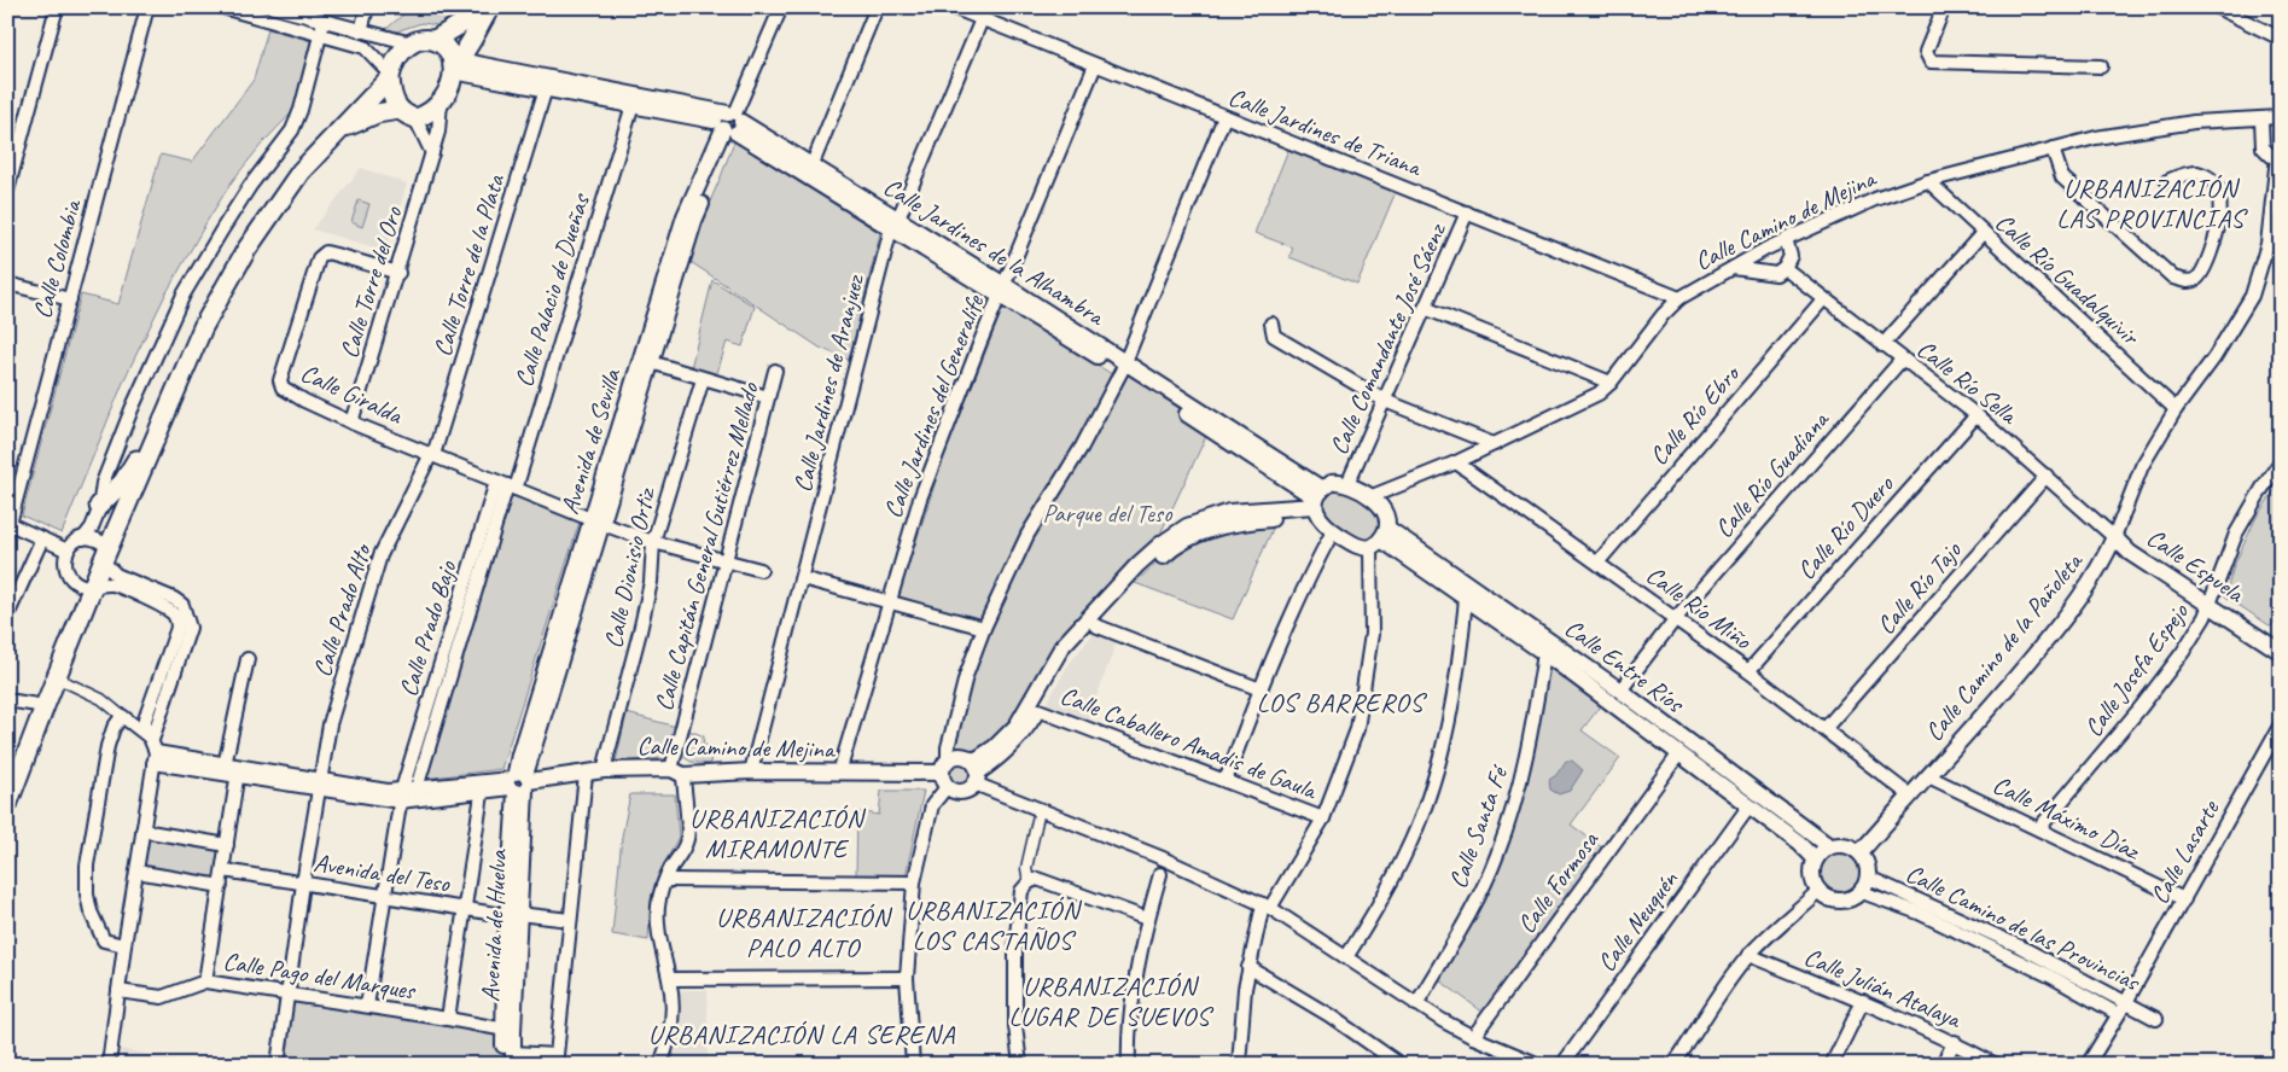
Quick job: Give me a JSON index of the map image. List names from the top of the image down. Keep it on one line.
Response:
{"streets":{"street":["Calle Jardines de Triana","Calle Camino de Mejina","Calle Jardines de la Alhambra","Calle Colombia","Calle Torre de la Plata","Calle Río Guadalquivir","Calle Torre del Oro","Calle Palacio de Dueñas","Calle Comandante José Sáenz","Calle Río Sella","Calle Jardines de Aranjuez","Calle Giralda","Calle Jardines del Generalife","Calle Río Ebro","Avenida de Sevilla","Calle Río Guadiana","Calle Río Duero","Calle Capitán General Gutiérrez Mellado","Calle Espuela","Calle Dionisio Ortiz","Calle Río Tajo","Calle Río Miño","Calle Prado Alto","Calle Prado Bajo","Calle Camino de la Pañoleta","Calle Entre Ríos","Calle Josefa Espejo","Calle Caballero Amadis de Gaula","Calle Máximo Díaz","Calle Santa Fé","Calle Lasarte","Avenida del Teso","Calle Formosa","Calle Neuquén","Avenida de Huelva","Calle Camino de las Provincias","Calle Pago del Marques","Calle Julián Atalaya"]},"crossings":[["Calle Jardines de Triana","Calle Camino de Mejina"],["Calle Jardines de Triana","Calle Comandante José Sáenz"],["Calle Jardines de Triana","Calle Jardines de Aranjuez"],["Calle Jardines de Triana","Calle Jardines del Generalife"],["Calle Camino de Mejina","Calle Jardines de la Alhambra"],["Calle Camino de Mejina","Calle Río Guadalquivir"],["Calle Camino de Mejina","Calle Comandante José Sáenz"],["Calle Camino de Mejina","Calle Jardines de Aranjuez"],["Calle Camino de Mejina","Calle Jardines del Generalife"],["Calle Camino de Mejina","Avenida de Sevilla"],["Calle Camino de Mejina","Calle Capitán General Gutiérrez Mellado"],["Calle Camino de Mejina","Calle Dionisio Ortiz"],["Calle Camino de Mejina","Calle Río Miño"],["Calle Camino de Mejina","Calle Prado Alto"],["Calle Camino de Mejina","Calle Prado Bajo"],["Calle Camino de Mejina","Calle Camino de la Pañoleta"],["Calle Camino de Mejina","Calle Entre Ríos"],["Calle Camino de Mejina","Avenida de Huelva"],["Calle Jardines de la Alhambra","Calle Torre de la Plata"],["Calle Jardines de la Alhambra","Calle Torre del Oro"],["Calle Jardines de la Alhambra","Calle Palacio de Dueñas"],["Calle Jardines de la Alhambra","Calle Comandante José Sáenz"],["Calle Jardines de la Alhambra","Calle Jardines de Aranjuez"],["Calle Jardines de la Alhambra","Calle Jardines del Generalife"],["Calle Jardines de la Alhambra","Avenida de Sevilla"],["Calle Jardines de la Alhambra","Calle Entre Ríos"],["Calle Torre de la Plata","Calle Giralda"],["Calle Torre de la Plata","Calle Prado Alto"],["Calle Río Guadalquivir","Calle Camino de la Pañoleta"],["Calle Torre del Oro","Calle Giralda"],["Calle Palacio de Dueñas","Calle Giralda"],["Calle Palacio de Dueñas","Calle Prado Bajo"],["Calle Comandante José Sáenz","Calle Entre Ríos"],["Calle Río Sella","Calle Río Ebro"],["Calle Río Sella","Calle Río Guadiana"],["Calle Río Sella","Calle Río Duero"],["Calle Río Sella","Calle Espuela"],["Calle Río Sella","Calle Río Tajo"],["Calle Río Sella","Calle Camino de la Pañoleta"],["Calle Giralda","Avenida de Sevilla"],["Calle Giralda","Calle Capitán General Gutiérrez Mellado"],["Calle Giralda","Calle Dionisio Ortiz"],["Calle Giralda","Calle Prado Alto"],["Calle Giralda","Calle Prado Bajo"],["Calle Río Ebro","Calle Río Miño"],["Avenida de Sevilla","Avenida de Huelva"],["Calle Río Guadiana","Calle Río Miño"],["Calle Río Guadiana","Calle Entre Ríos"],["Calle Río Duero","Calle Río Miño"],["Calle Espuela","Calle Camino de la Pañoleta"],["Calle Espuela","Calle Josefa Espejo"],["Calle Río Tajo","Calle Río Miño"],["Calle Río Miño","Calle Camino de la Pañoleta"],["Calle Prado Alto","Avenida del Teso"],["Calle Prado Alto","Calle Pago del Marques"],["Calle Prado Bajo","Avenida del Teso"],["Calle Prado Bajo","Calle Pago del Marques"],["Calle Camino de la Pañoleta","Calle Entre Ríos"],["Calle Camino de la Pañoleta","Calle Máximo Díaz"],["Calle Camino de la Pañoleta","Calle Camino de las Provincias"],["Calle Entre Ríos","Calle Santa Fé"],["Calle Entre Ríos","Calle Formosa"],["Calle Entre Ríos","Calle Neuquén"],["Calle Entre Ríos","Calle Camino de las Provincias"],["Calle Josefa Espejo","Calle Máximo Díaz"],["Calle Máximo Díaz","Calle Lasarte"],["Calle Lasarte","Calle Camino de las Provincias"],["Avenida del Teso","Avenida de Huelva"],["Avenida de Huelva","Calle Pago del Marques"]],"districts":["URBANIZACIÓN LAS PROVINCIAS","LOS BARREROS","URBANIZACIÓN MIRAMONTE","URBANIZACIÓN LOS CASTAÑOS","URBANIZACIÓN PALO ALTO","URBANIZACIÓN LUGAR DE SUEVOS","URBANIZACIÓN LA SERENA"],"parks":["Parque del Teso"]}
